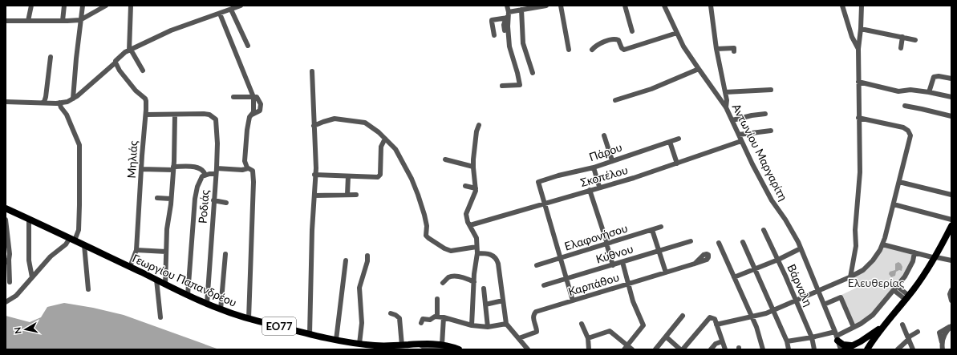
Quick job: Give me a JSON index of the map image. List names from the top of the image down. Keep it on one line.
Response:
{"streets":{"main road":["Γεωργίου Παπανδρέου","ΕΟ77"],"street":["Πάρου","Αντωνίου Μαργαρίτη","Μηλιάς","Σκοπέλου","Ροδιάς","Ελαφονήσου","Κύθνου","Καρπάθου","Βάρναλη"]},"crossings":[["Πάρου","Σκοπέλου"],["Αντωνίου Μαργαρίτη","Σκοπέλου"],["Μηλιάς","Γεωργίου Παπανδρέου"],["Ροδιάς","Γεωργίου Παπανδρέου"]],"parks":["Ελευθερίας"],"north":"left"}
